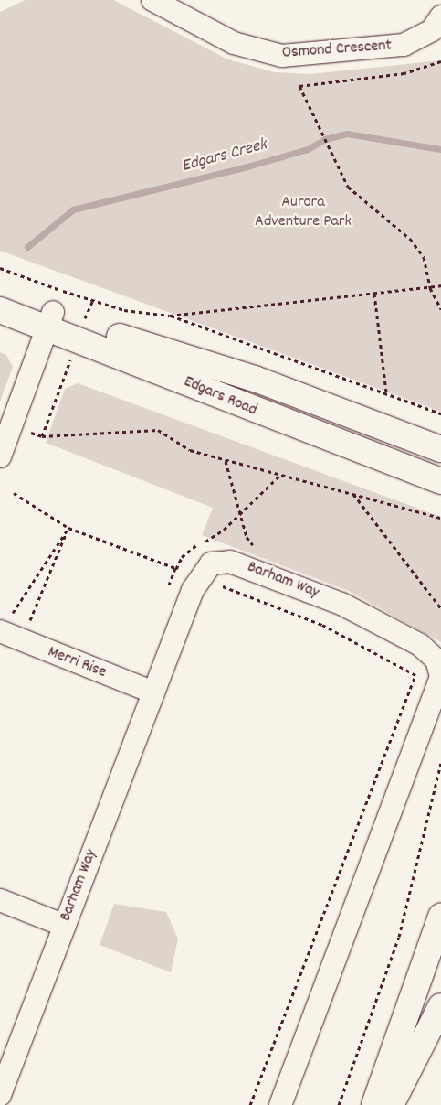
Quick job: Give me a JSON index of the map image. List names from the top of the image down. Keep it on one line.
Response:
{"streets":{"main road":["Edgars Road"],"street":["Osmond Crescent","Barham Way","Merri Rise"]},"crossings":[["Barham Way","Merri Rise"]],"water":["Edgars Creek"],"parks":["Aurora Adventure Park"]}
